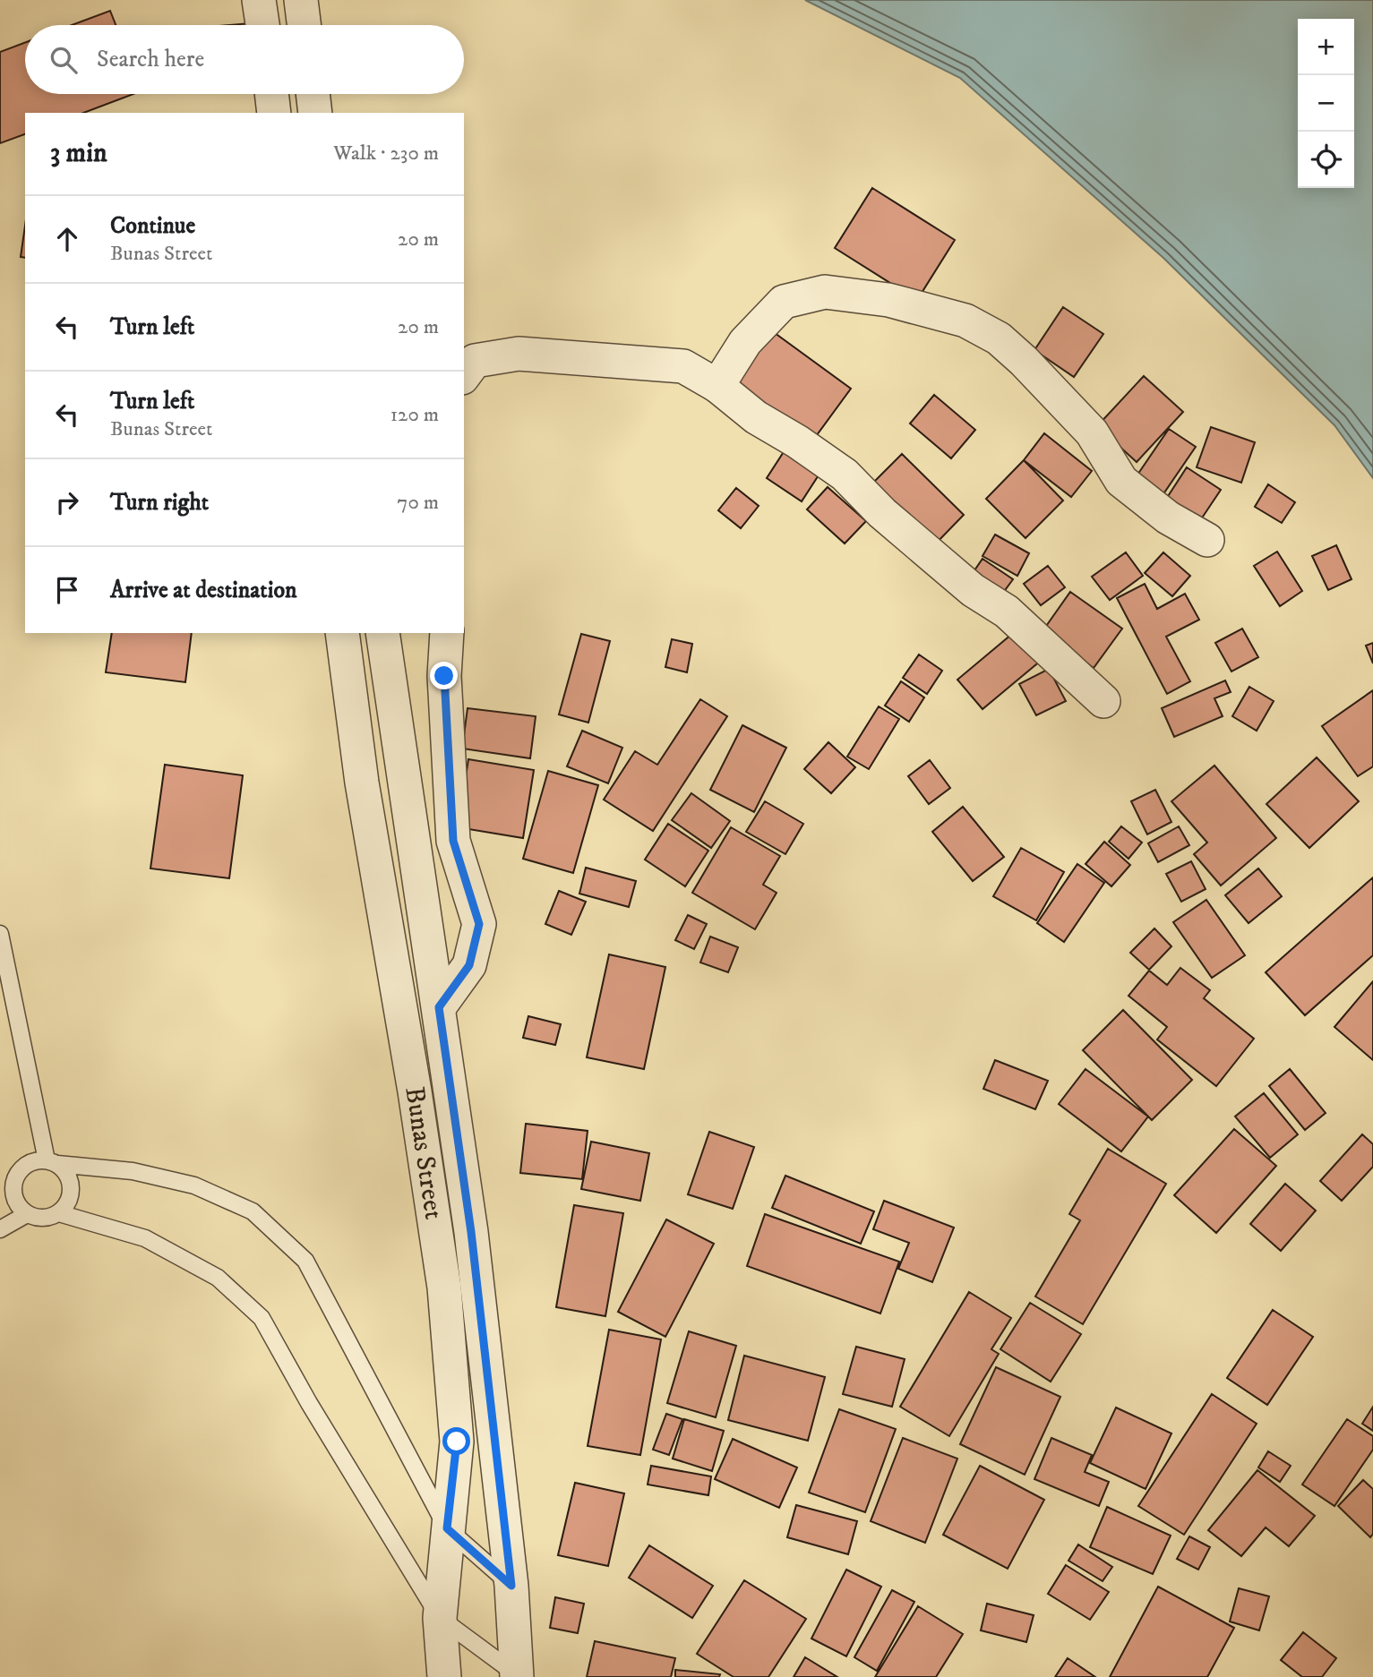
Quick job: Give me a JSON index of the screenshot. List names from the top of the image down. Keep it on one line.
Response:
{"streets":{"street":["Bunas Street"]},"page":{"map_buttons":["+","−"],"search":"Search here","heading":["3 min","Walk · 230 m"],"list":[["Continue","Bunas Street","20 m"],["Turn left","20 m"],["Turn left","Bunas Street","120 m"],["Turn right","70 m"],"Arrive at destination"]}}
